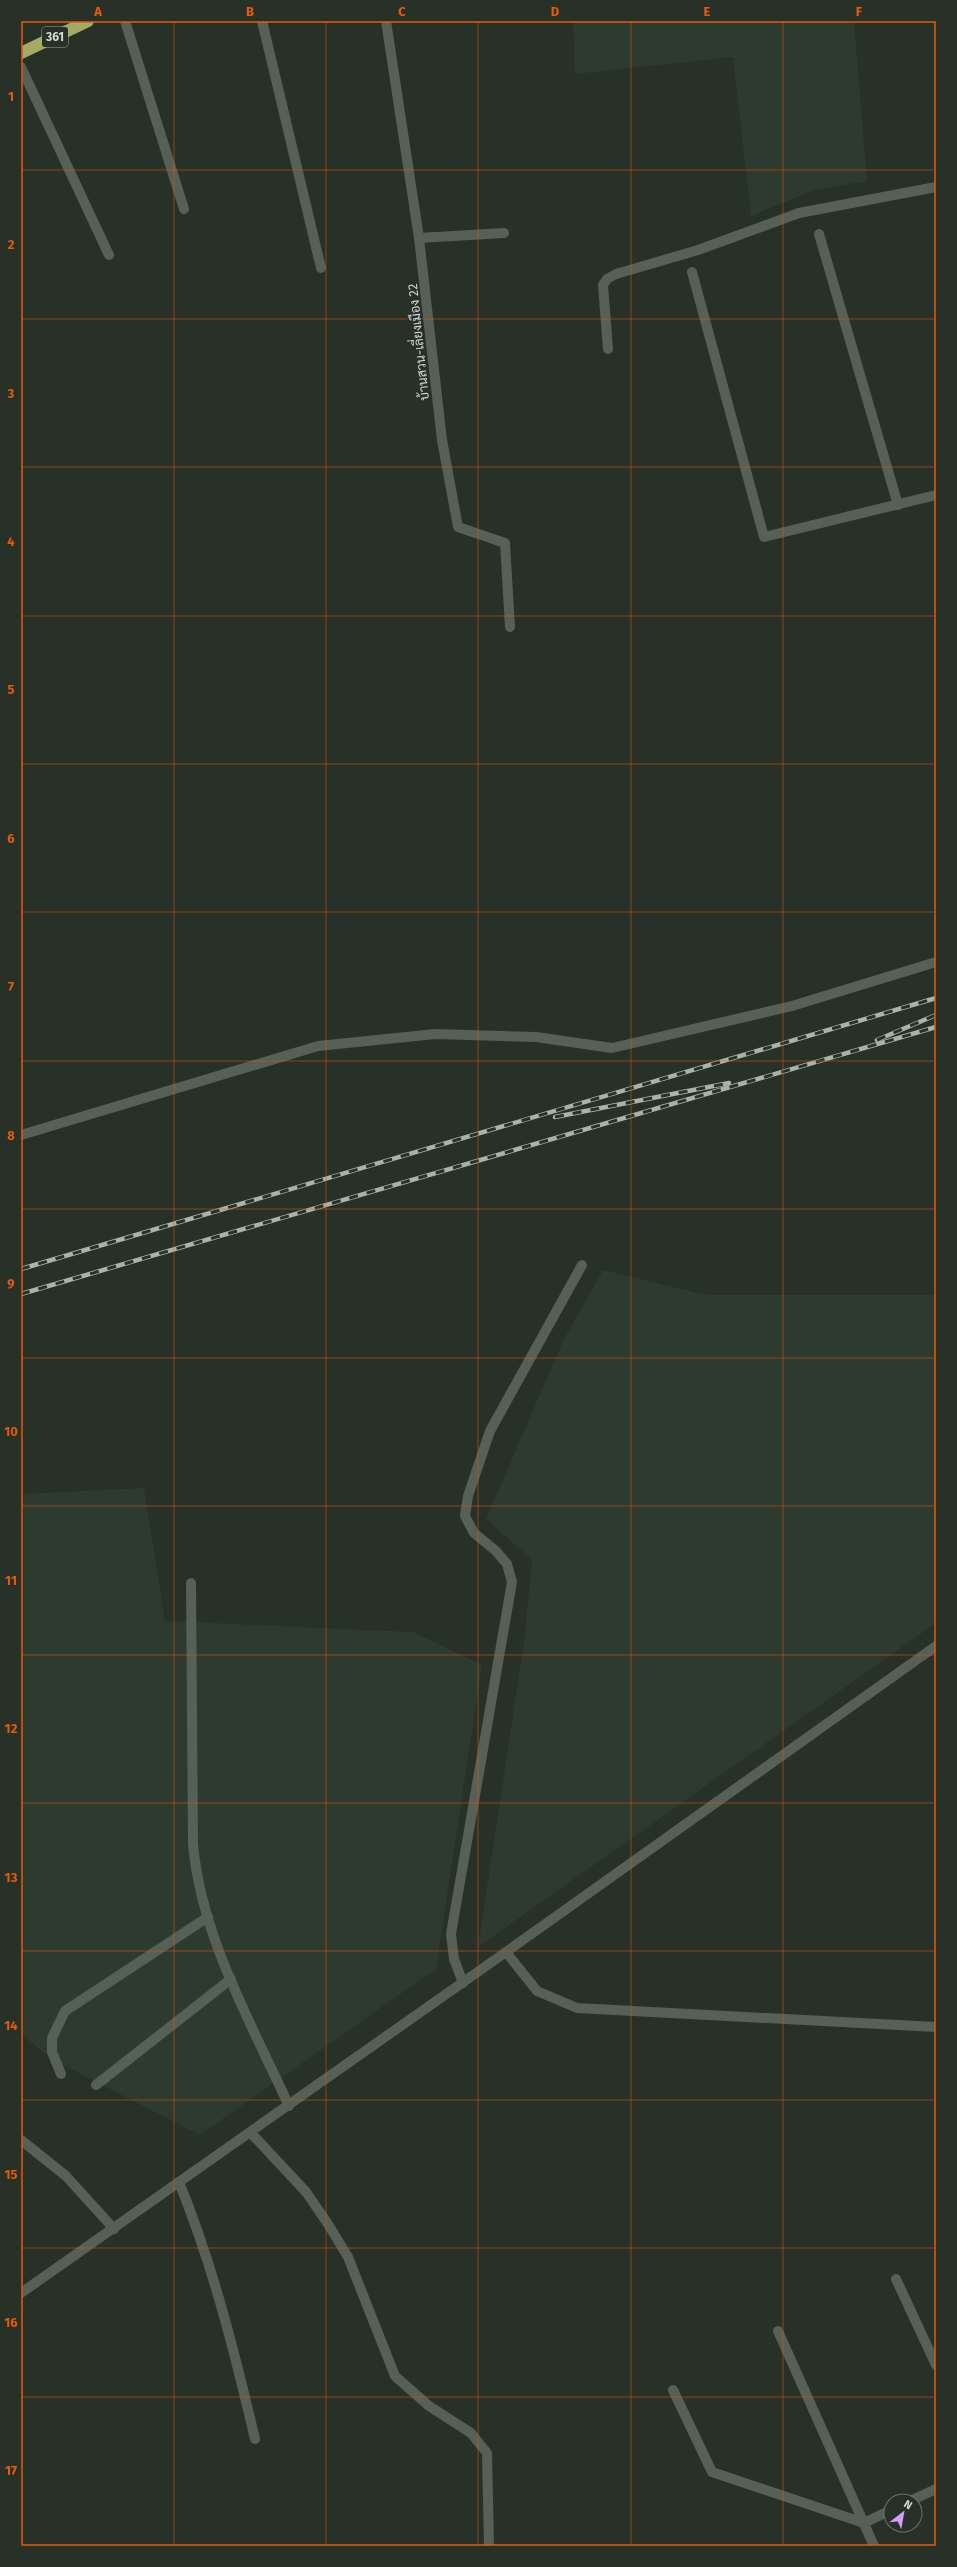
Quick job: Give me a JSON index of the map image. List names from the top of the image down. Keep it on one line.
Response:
{"streets":{"highway":["361"],"street":["บ้านสวน-เลี่ยงเมือง 22"]},"north":"top right","grid":{"columns":["A","B","C","D","E","F"],"rows":["1","2","3","4","5","6","7","8","9","10","11","12","13","14","15","16","17"]}}
